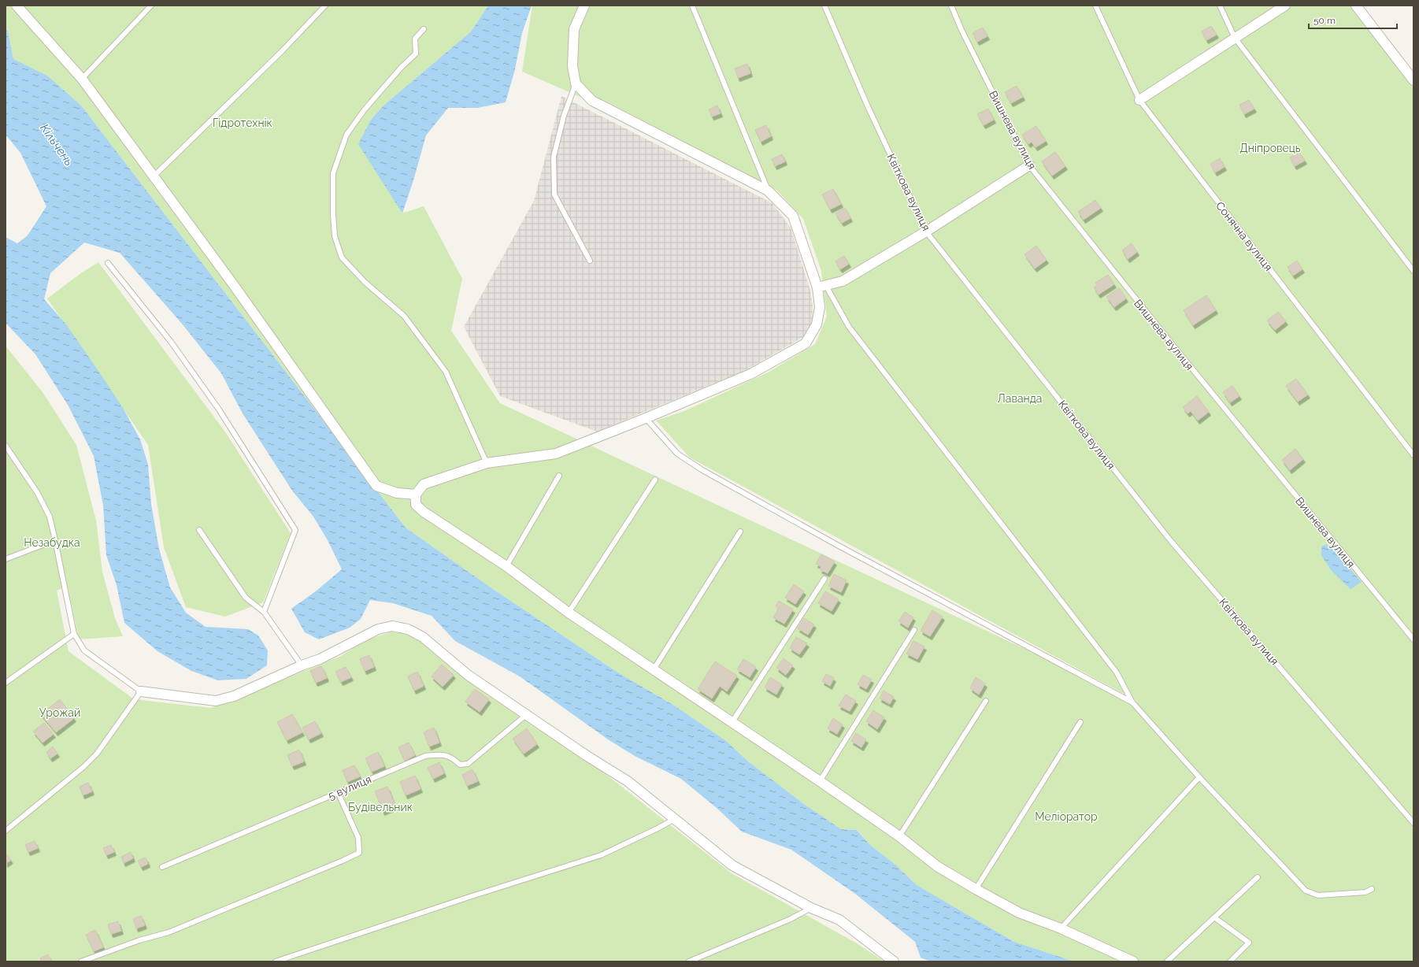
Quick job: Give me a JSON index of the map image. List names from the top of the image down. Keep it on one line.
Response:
{"streets":{"lane":["Вишнева вулиця","Квіткова вулиця","Сонячна вулиця","5 вулиця"]},"water":["Кільчень"],"parks":["Гідротехнік","Дніпровець","Лаванда","Незабудка","Урожай","Будівельник","Меліоратор"],"scale_bar":"50 m"}
